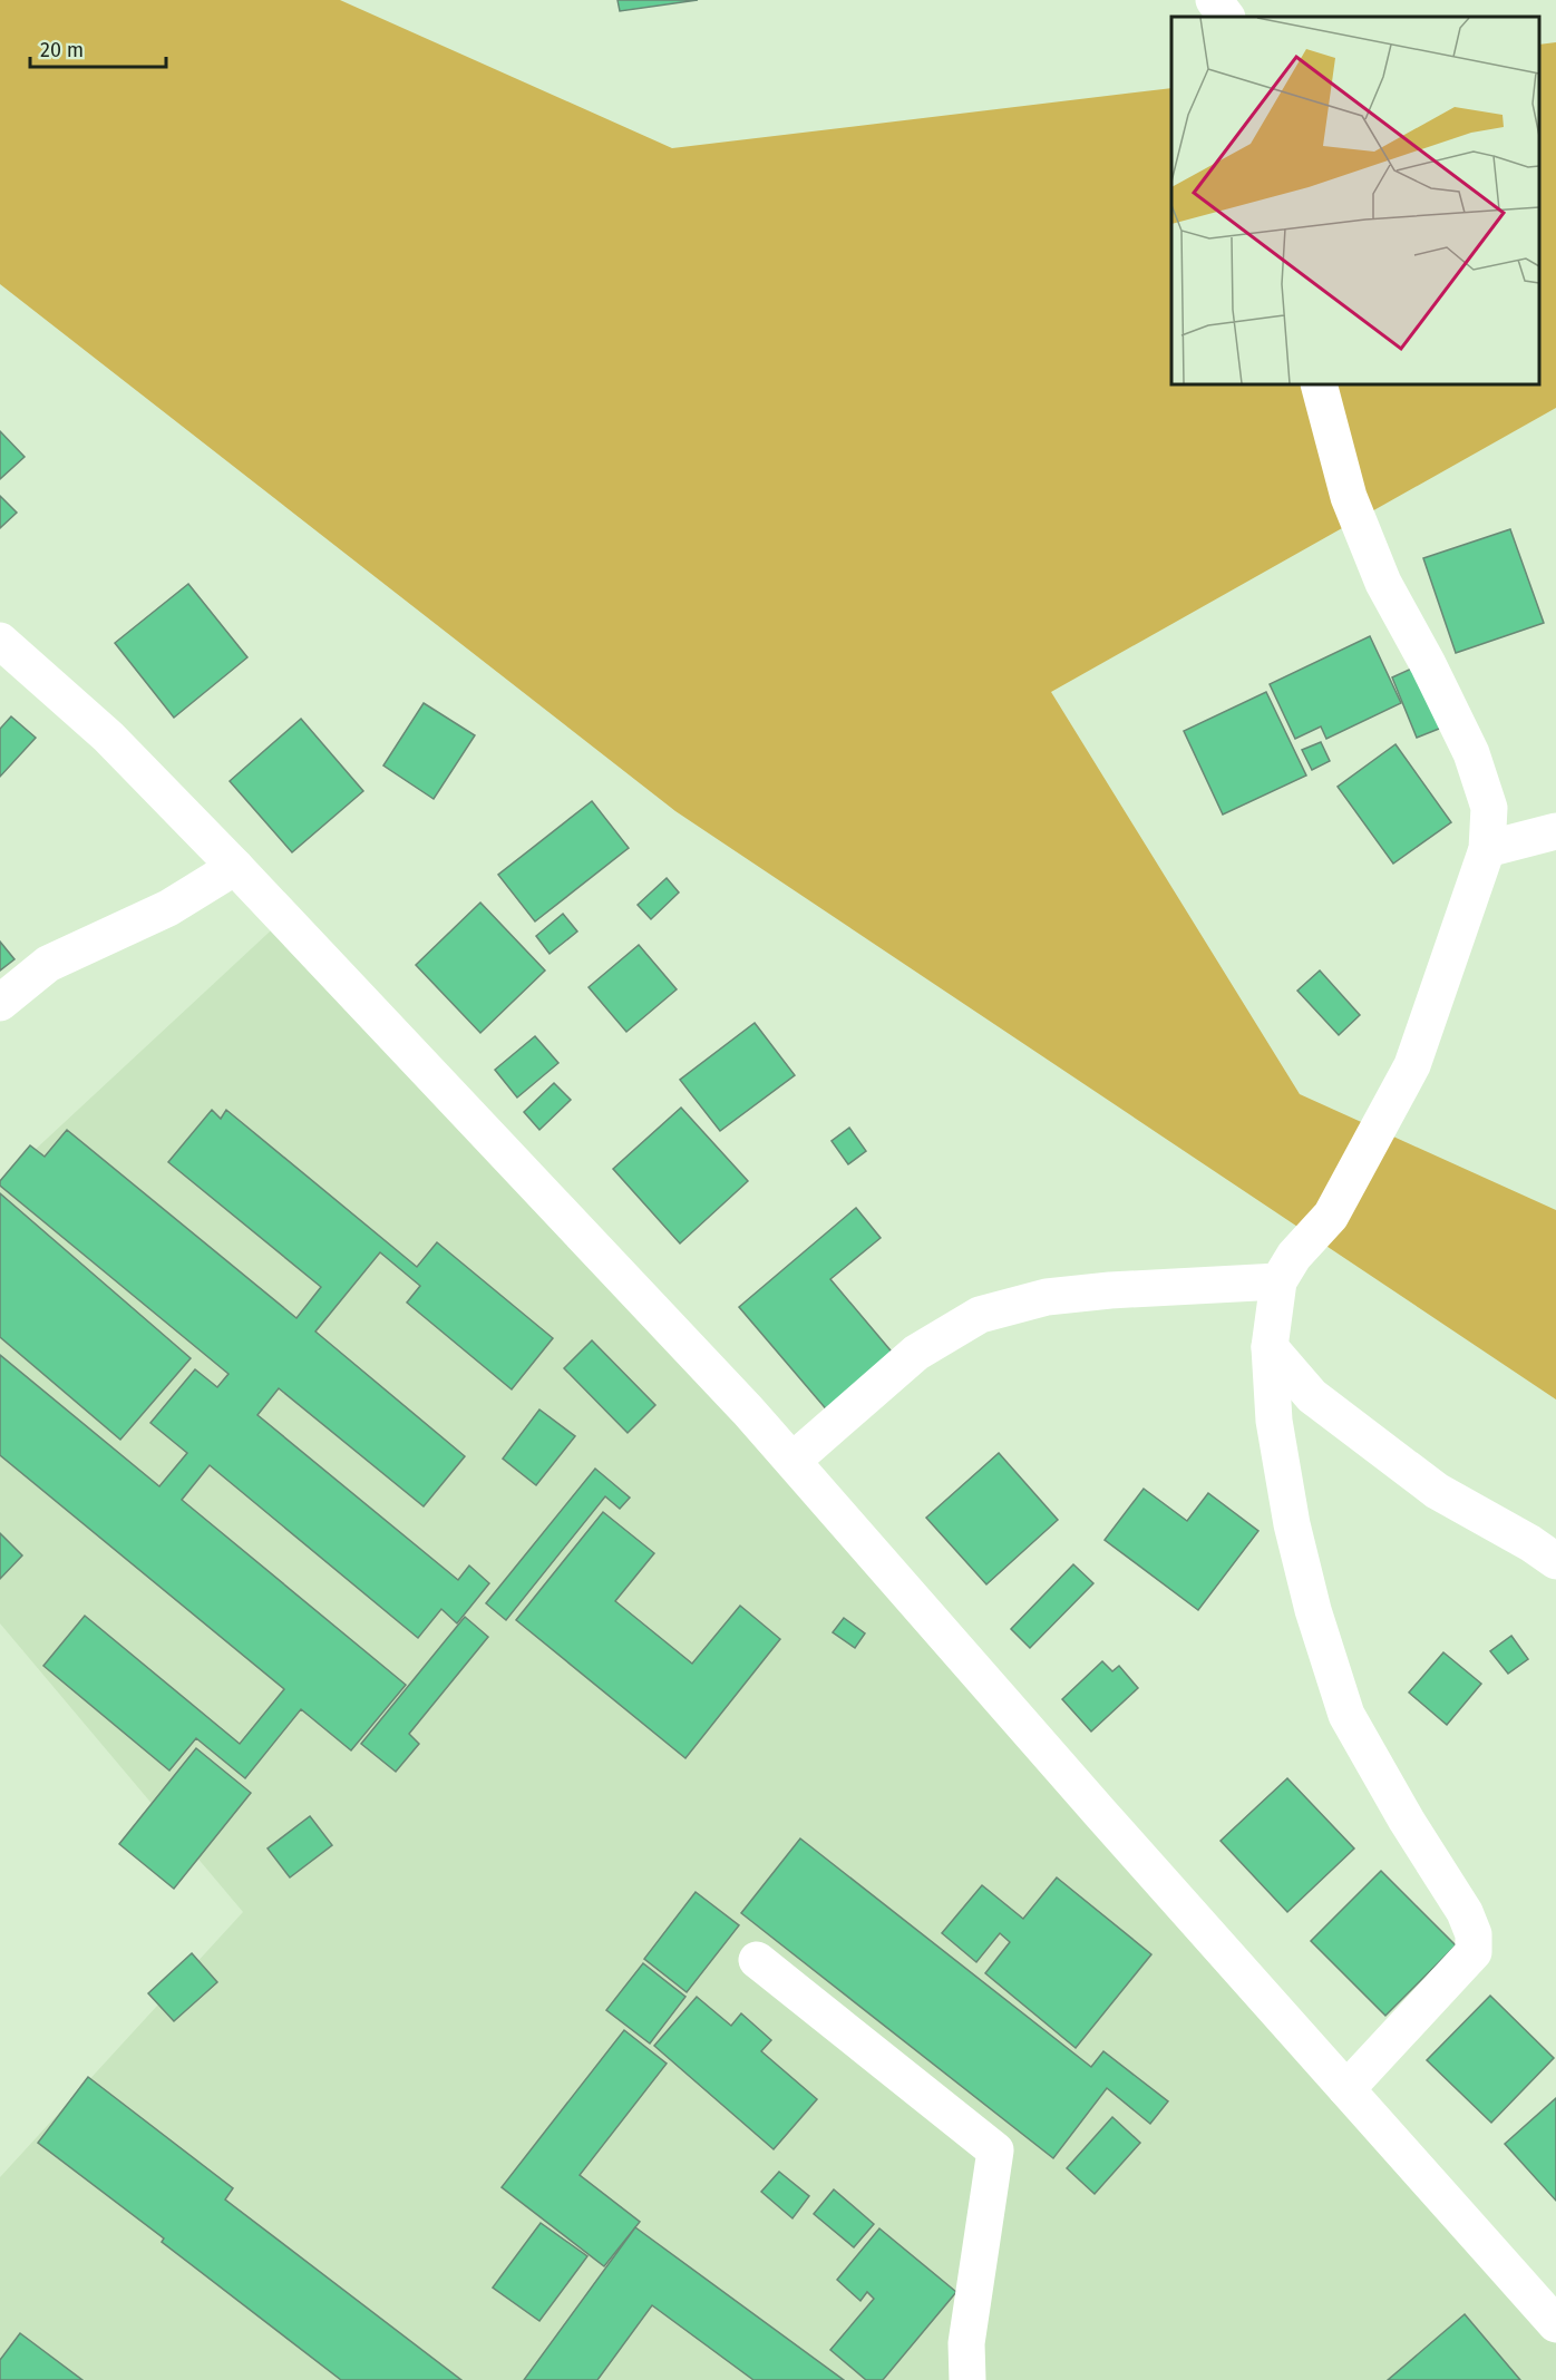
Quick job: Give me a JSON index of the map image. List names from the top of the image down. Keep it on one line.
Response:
{"scale_bar":"20 m"}
